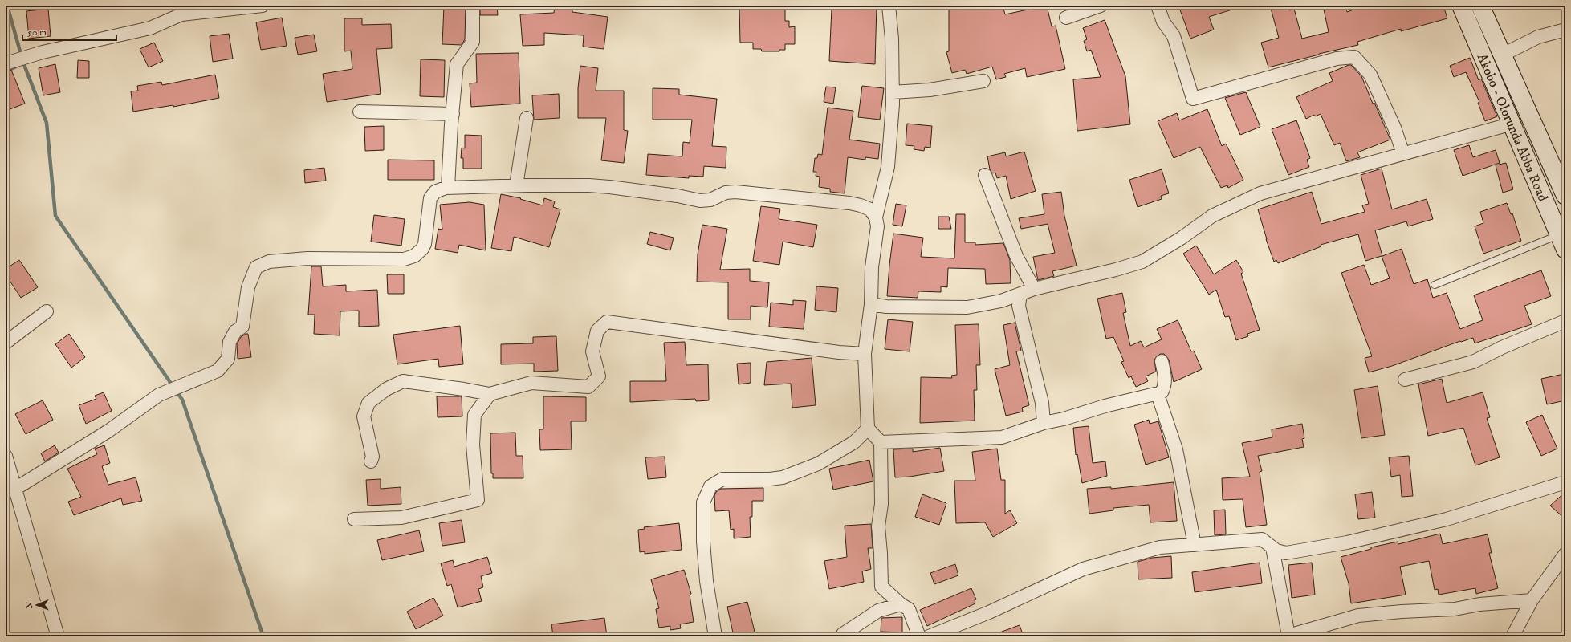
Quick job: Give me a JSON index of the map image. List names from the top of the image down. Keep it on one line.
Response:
{"streets":{"main road":["Akobo - Olorunda Abba Road"]},"scale_bar":"50 m","north":"left"}
